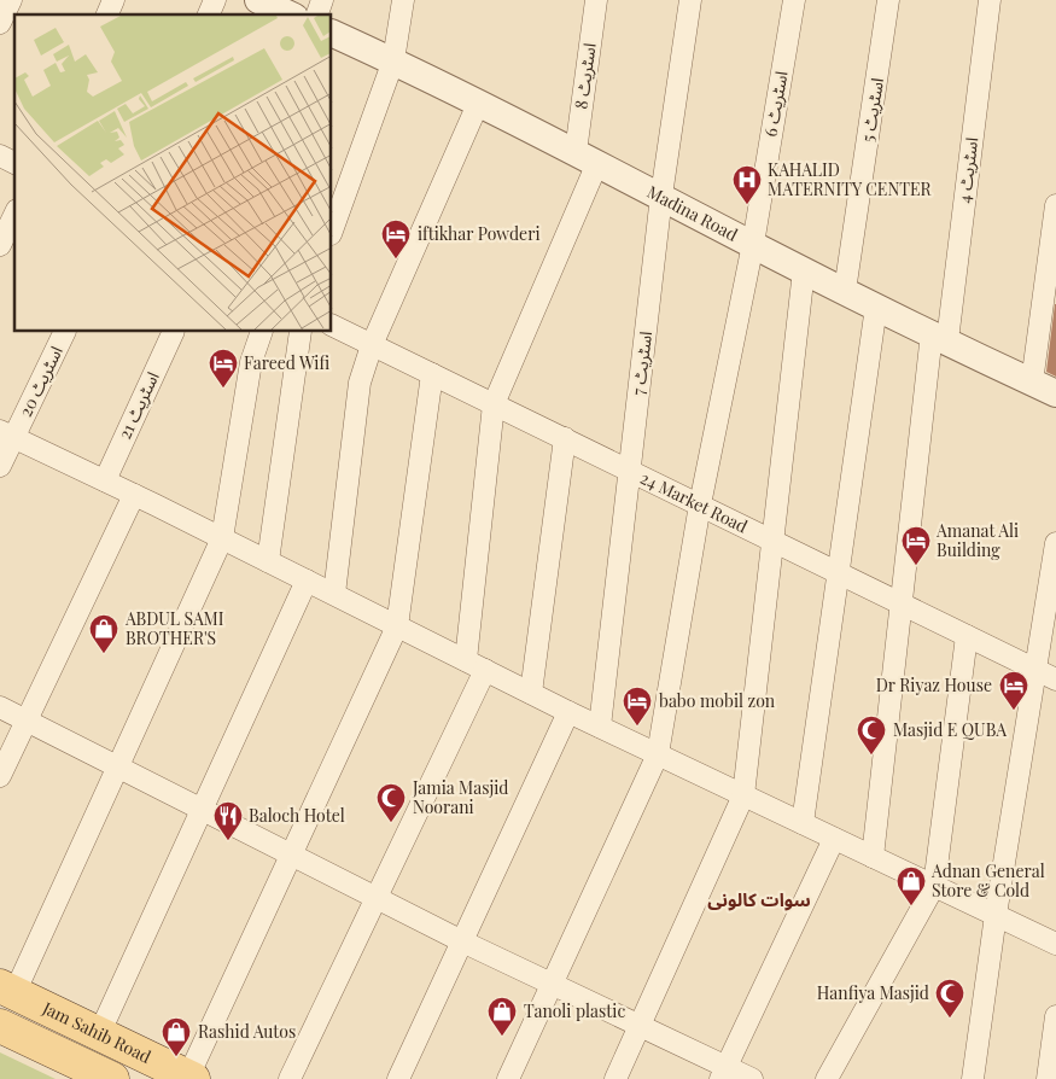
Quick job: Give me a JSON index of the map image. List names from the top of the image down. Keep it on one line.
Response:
{"streets":{"main road":["Jam Sahib Road"],"street":["اسٹریٹ 8","اسٹریٹ 6","اسٹریٹ 5","اسٹریٹ 4","Madina Road","اسٹریٹ 7","اسٹریٹ 20","اسٹریٹ 21","24 Market Road"]},"crossings":[["اسٹریٹ 8","Madina Road"],["اسٹریٹ 8","24 Market Road"],["اسٹریٹ 6","Madina Road"],["اسٹریٹ 6","24 Market Road"],["اسٹریٹ 5","Madina Road"],["اسٹریٹ 4","Madina Road"],["اسٹریٹ 4","24 Market Road"],["Madina Road","اسٹریٹ 7"],["اسٹریٹ 7","24 Market Road"]],"districts":["سوات کالونی"],"places":{"hospital":["KAHALID MATERNITY CENTER"],"hotel":["iftikhar Powderi","Fareed Wifi","Amanat Ali Building","Dr Riyaz House","babo mobil zon"],"shop":["ABDUL SAMI BROTHER'S","Adnan General Store & Cold","Tanoli plastic","Rashid Autos"],"mosque":["Masjid E QUBA","Jamia Masjid Noorani","Hanfiya Masjid"],"restaurant":["Baloch Hotel"]}}
